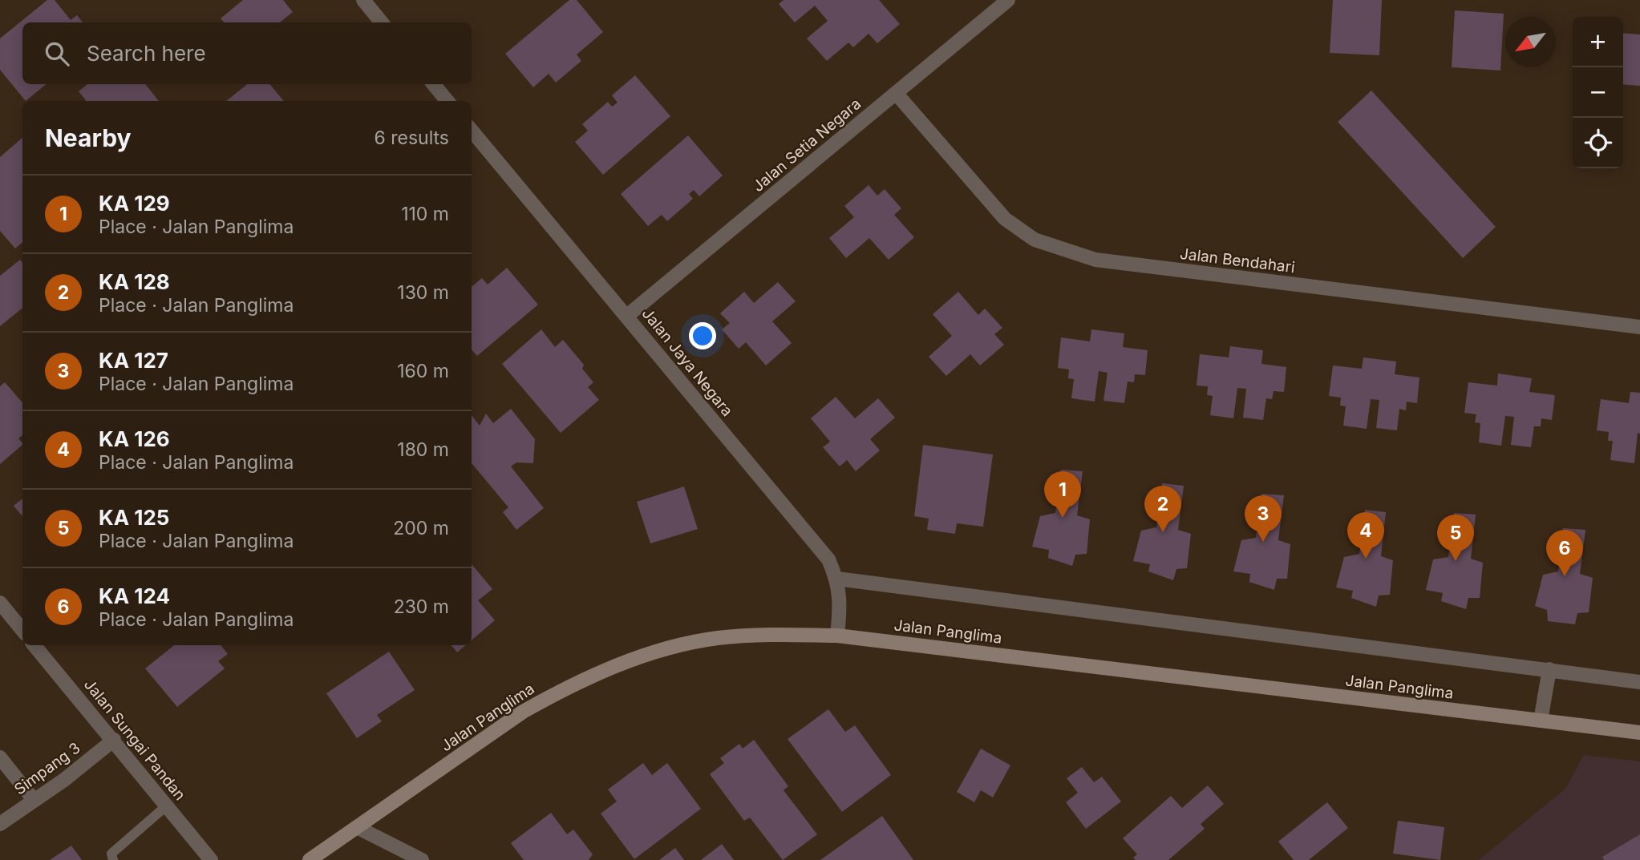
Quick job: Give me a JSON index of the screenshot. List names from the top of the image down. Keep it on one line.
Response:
{"streets":{"main road":["Jalan Panglima"],"street":["Jalan Setia Negara","Jalan Bendahari","Jalan Jaya Negara","Jalan Sungai Pandan","Simpang 3"]},"crossings":[["Jalan Setia Negara","Jalan Bendahari"],["Jalan Setia Negara","Jalan Jaya Negara"],["Jalan Jaya Negara","Jalan Panglima"],["Jalan Sungai Pandan","Simpang 3"]],"north":"bottom left","page":{"map_buttons":["+","−"],"search":"Search here","heading":["Nearby","6 results"],"list":[{"mark":"1","name":"KA 129","note":"Place · Jalan Panglima","value":"110 m"},{"mark":"2","name":"KA 128","note":"Place · Jalan Panglima","value":"130 m"},{"mark":"3","name":"KA 127","note":"Place · Jalan Panglima","value":"160 m"},{"mark":"4","name":"KA 126","note":"Place · Jalan Panglima","value":"180 m"},{"mark":"5","name":"KA 125","note":"Place · Jalan Panglima","value":"200 m"},{"mark":"6","name":"KA 124","note":"Place · Jalan Panglima","value":"230 m"}],"pins":["1","2","3","4","5","6"]}}
